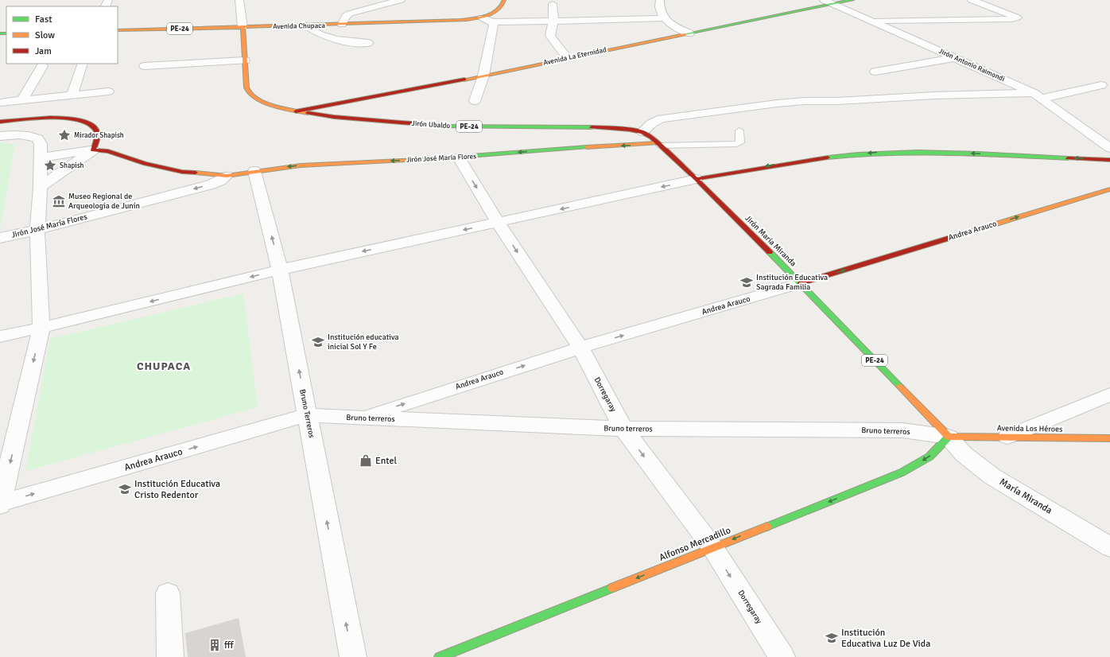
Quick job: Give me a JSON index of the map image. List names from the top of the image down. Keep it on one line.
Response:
{"streets":{"main road":["Avenida Chupaca","PE-24","Avenida La Eternidad","Jirón Ubaldo","Jirón José María Flores","Andrea Arauco","Jirón María Miranda","Avenida Los Héroes","Alfonso Mercadillo"],"street":["Jirón Antonio Raimondi","Dorregaray","Bruno Terreros","Bruno terreros","María Miranda"]},"crossings":[["Avenida Chupaca","PE-24"],["PE-24","Avenida La Eternidad"],["PE-24","Jirón Ubaldo"],["Avenida La Eternidad","Jirón Antonio Raimondi"],["Avenida La Eternidad","Jirón Ubaldo"],["Jirón Ubaldo","Jirón María Miranda"],["Jirón José María Flores","Jirón María Miranda"],["Jirón José María Flores","Dorregaray"],["Jirón José María Flores","Bruno Terreros"],["Andrea Arauco","Jirón María Miranda"],["Andrea Arauco","Dorregaray"],["Andrea Arauco","Bruno Terreros"],["Andrea Arauco","Bruno terreros"],["Jirón María Miranda","Bruno terreros"],["Jirón María Miranda","Avenida Los Héroes"],["Jirón María Miranda","María Miranda"],["Jirón María Miranda","Alfonso Mercadillo"],["Dorregaray","Bruno terreros"],["Dorregaray","Alfonso Mercadillo"],["Bruno Terreros","Bruno terreros"],["Bruno terreros","Avenida Los Héroes"],["Bruno terreros","María Miranda"],["Bruno terreros","Alfonso Mercadillo"],["Avenida Los Héroes","María Miranda"],["Avenida Los Héroes","Alfonso Mercadillo"],["María Miranda","Alfonso Mercadillo"]],"one_way":["Jirón José María Flores","Andrea Arauco","Dorregaray","Bruno Terreros","Alfonso Mercadillo"],"districts":["CHUPACA"],"places":{"place":["Mirador Shapish","Shapish"],"museum":["Museo Regional de Arqueología de Junín"],"school or university":["Institución Educativa Sagrada Familia","Institución educativa inicial Sol Y Fe","Institución Educativa Cristo Redentor","Institución Educativa Luz De Vida"],"shop":["Entel"],"building":["fff"]},"legend":["Fast","Slow","Jam"]}
